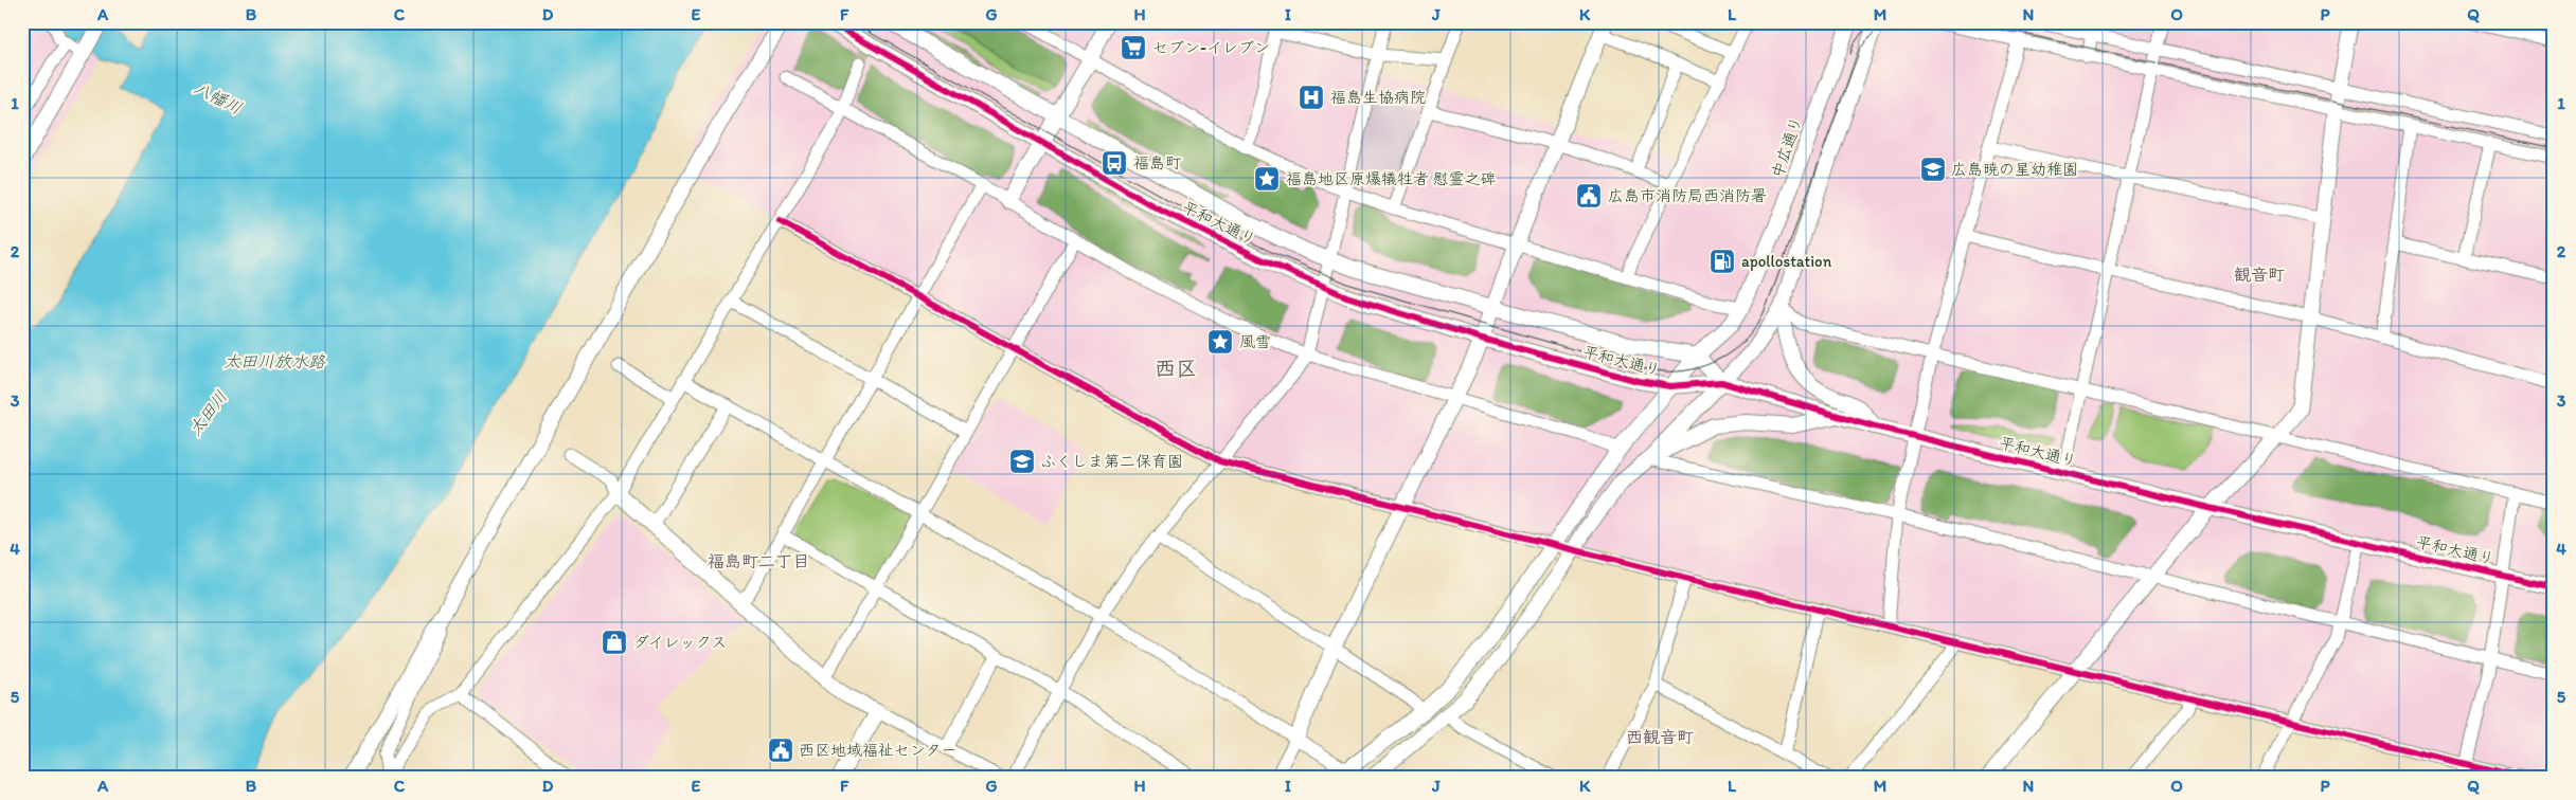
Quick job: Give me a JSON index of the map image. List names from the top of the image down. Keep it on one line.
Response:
{"streets":{"street":["中広通り","平和大通り"]},"crossings":[["中広通り","平和大通り"]],"districts":["観音町","西区","福島町二丁目","西観音町"],"water":["八幡川","太田川放水路","太田川"],"places":{"supermarket":["セブン-イレブン"],"hospital":["福島生協病院"],"bus stop":["福島町"],"school or university":["広島暁の星幼稚園","ふくしま第二保育園"],"place":["福島地区原爆犠牲者 慰霊之碑","風雪"],"public building":["広島市消防局西消防署","西区地域福祉センター"],"fuel station":["apollostation"],"shop":["ダイレックス"]},"grid":{"columns":["A","B","C","D","E","F","G","H","I","J","K","L","M","N","O","P","Q"],"rows":["1","2","3","4","5"]}}
